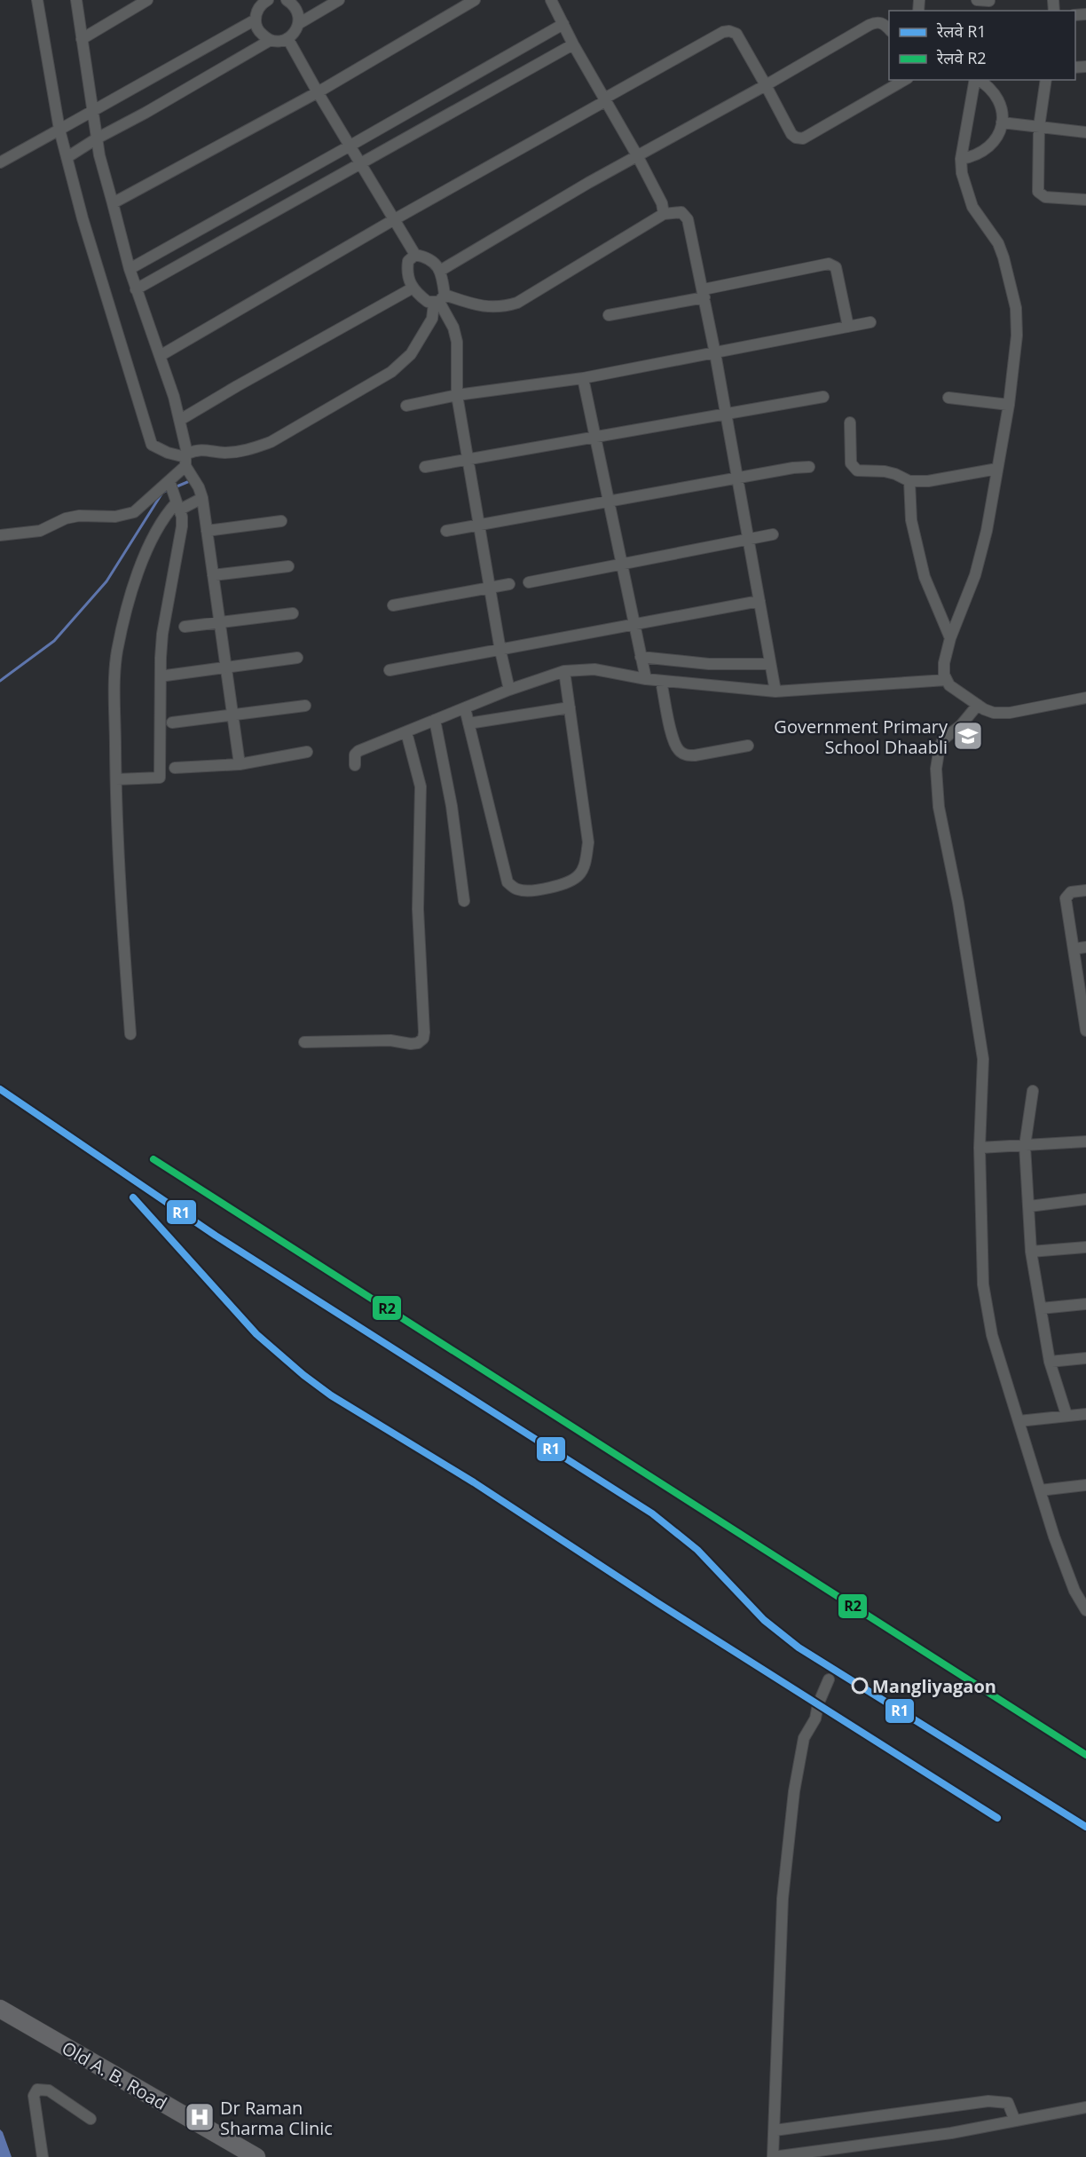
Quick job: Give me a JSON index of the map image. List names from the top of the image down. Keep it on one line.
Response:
{"streets":{"main road":["Old A. B. Road"]},"places":{"school or university":["Government Primary School Dhaabli"],"other":["Mangliyagaon"],"hospital":["Dr Raman Sharma Clinic"]},"lines":["rail line R1","rail line R2"],"legend":["रेलवे R1","रेलवे R2"]}
